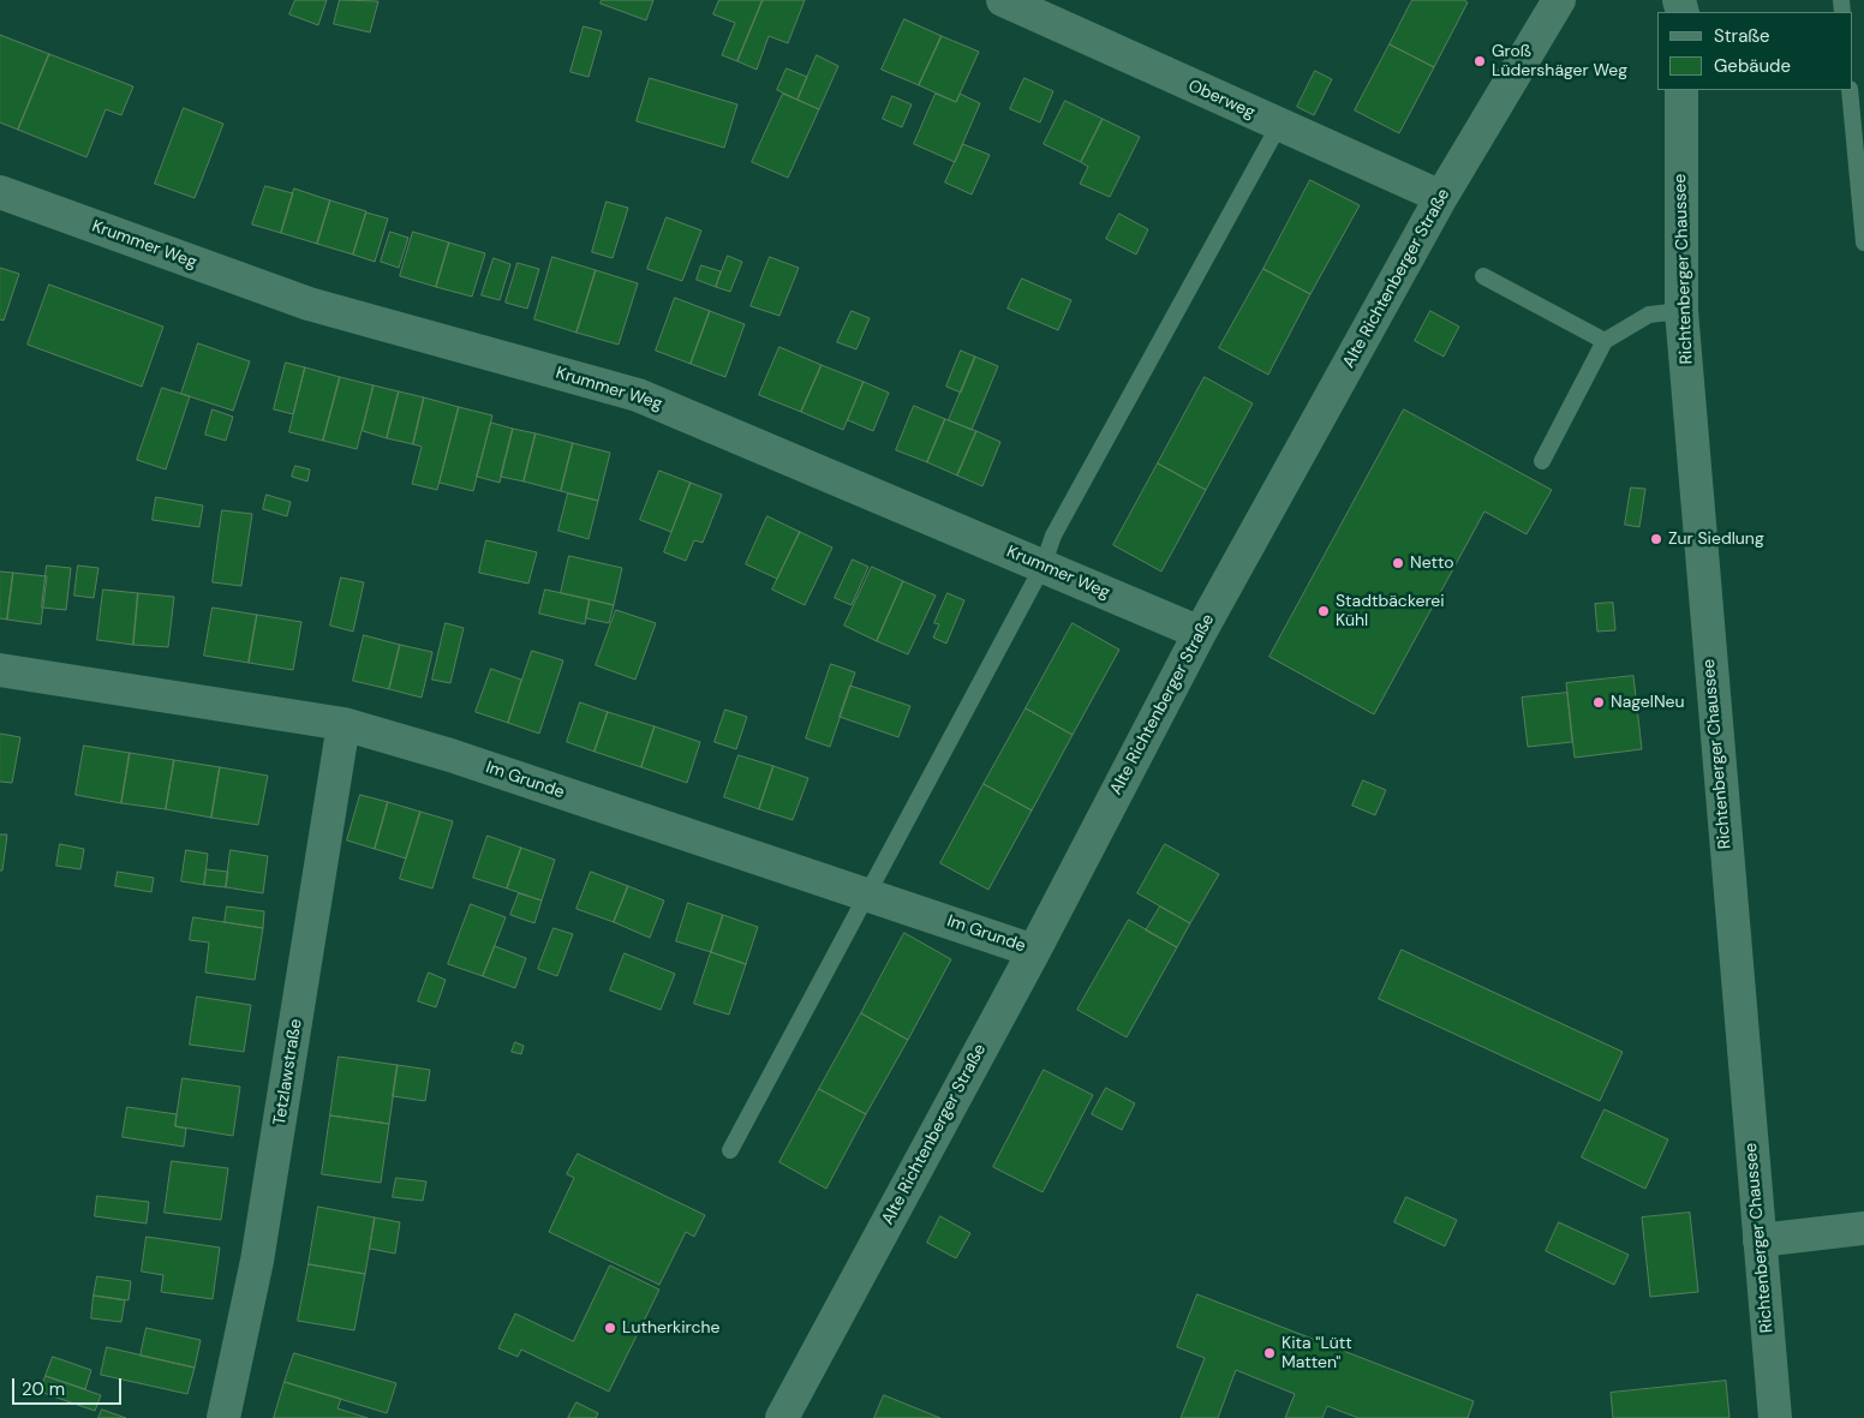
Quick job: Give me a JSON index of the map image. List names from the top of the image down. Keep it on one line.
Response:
{"streets":{"street":["Oberweg","Krummer Weg","Richtenberger Chaussee","Alte Richtenberger Straße","Im Grunde","Tetzlawstraße"]},"crossings":[["Oberweg","Alte Richtenberger Straße"],["Krummer Weg","Alte Richtenberger Straße"],["Alte Richtenberger Straße","Im Grunde"],["Im Grunde","Tetzlawstraße"]],"places":["Groß Lüdershäger Weg","Zur Siedlung","Netto","Stadtbäckerei Kühl","NagelNeu","Lutherkirche","Kita \"Lütt Matten\""],"legend":["Straße","Gebäude"],"scale_bar":"20 m"}
